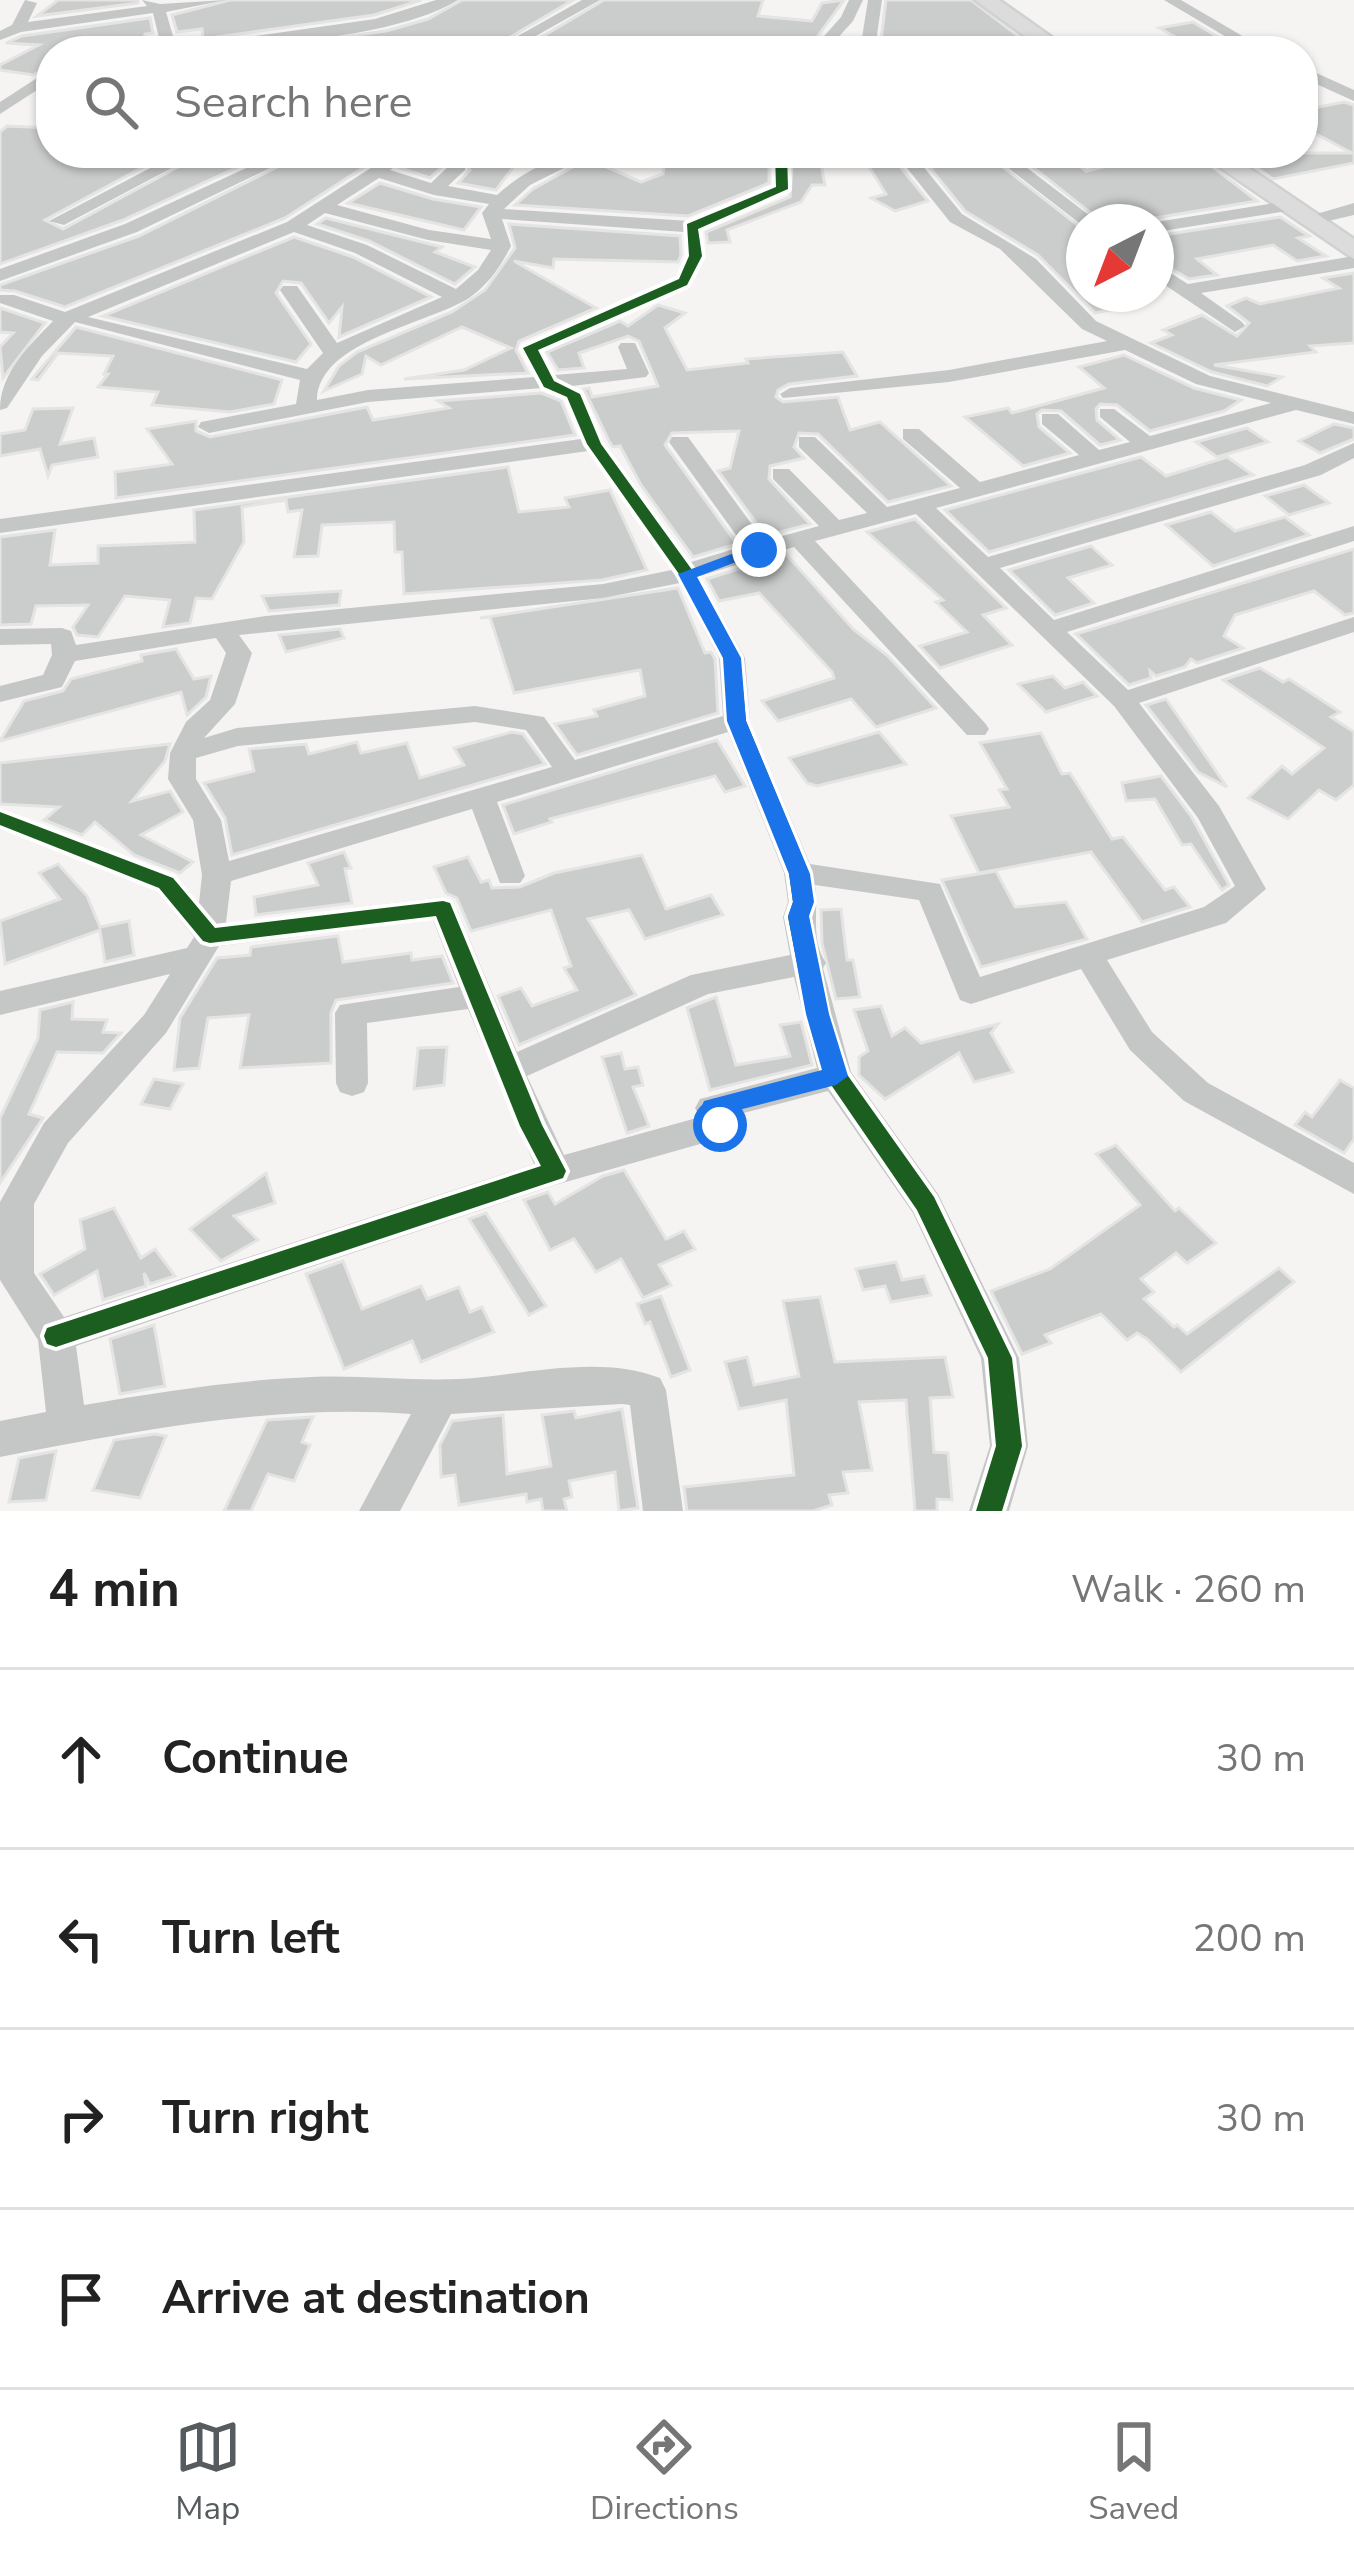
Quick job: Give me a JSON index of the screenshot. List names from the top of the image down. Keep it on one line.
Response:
{"north":"bottom left","page":{"search":"Search here","heading":["4 min","Walk · 260 m"],"list":[["Continue","30 m"],["Turn left","200 m"],["Turn right","30 m"],"Arrive at destination"],"nav":["Map","Directions","Saved"]}}
